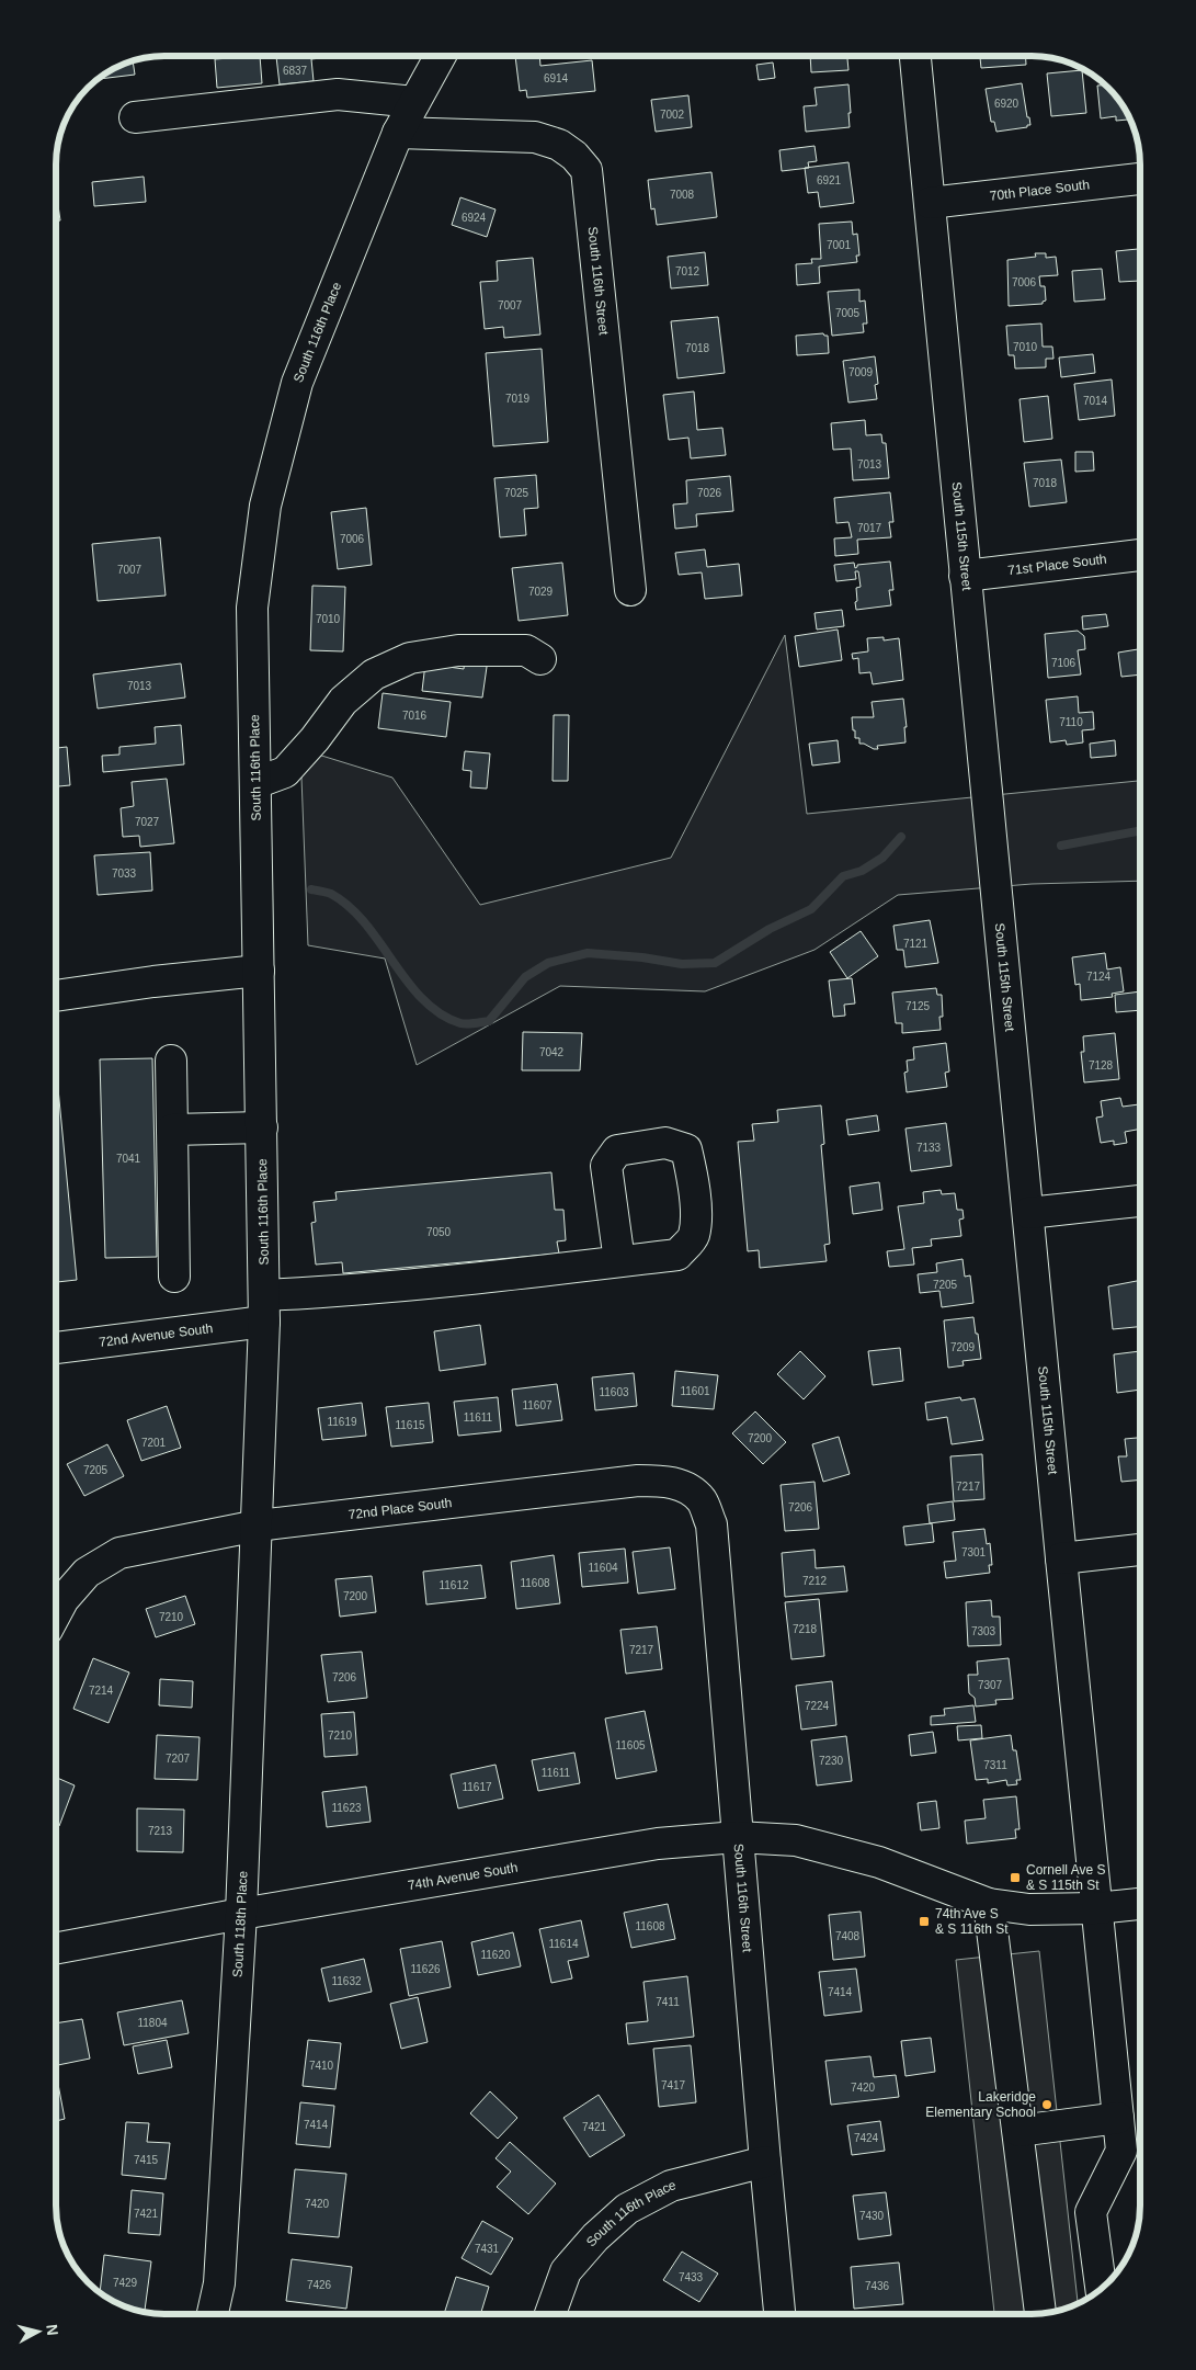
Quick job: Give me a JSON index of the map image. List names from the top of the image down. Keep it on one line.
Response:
{"streets":{"street":["70th Place South","South 116th Street","South 116th Place","South 115th Street","71st Place South","72nd Avenue South","72nd Place South","74th Avenue South","South 118th Place"]},"crossings":[["70th Place South","South 115th Street"],["South 116th Street","South 116th Place"],["South 116th Street","72nd Place South"],["South 116th Street","74th Avenue South"],["South 116th Place","72nd Avenue South"],["South 116th Place","72nd Place South"],["South 116th Place","South 118th Place"],["South 115th Street","71st Place South"],["South 115th Street","74th Avenue South"],["72nd Place South","South 118th Place"],["74th Avenue South","South 118th Place"]],"places":{"transit":["Cornell Ave S & S 115th St","74th Ave S & S 116th St"],"other":["Lakeridge Elementary School"]},"house_numbers":["6837","6914","6920","7002","6921","7008","6924","7001","7012","7006","7007","7005","7010","7018","7009","7019","7014","7013","7018","7025","7026","7017","7006","7007","7029","7010","7106","7013","7016","7110","7027","7033","7121","7124","7125","7042","7128","7133","7041","7050","7205","7209","11601","11603","11607","11611","11619","11615","7200","7201","7205","7217","7206","7301","11604","7212","11608","11612","7200","7210","7218","7303","7217","7206","7307","7214","7224","7210","11605","7207","7230","7311","11611","11617","11623","7213","11608","7408","11614","11620","11626","11632","7414","7411","11804","7410","7417","7420","7414","7421","7424","7415","7420","7421","7430","7431","7433","7429","7426","7436"],"north":"right"}
